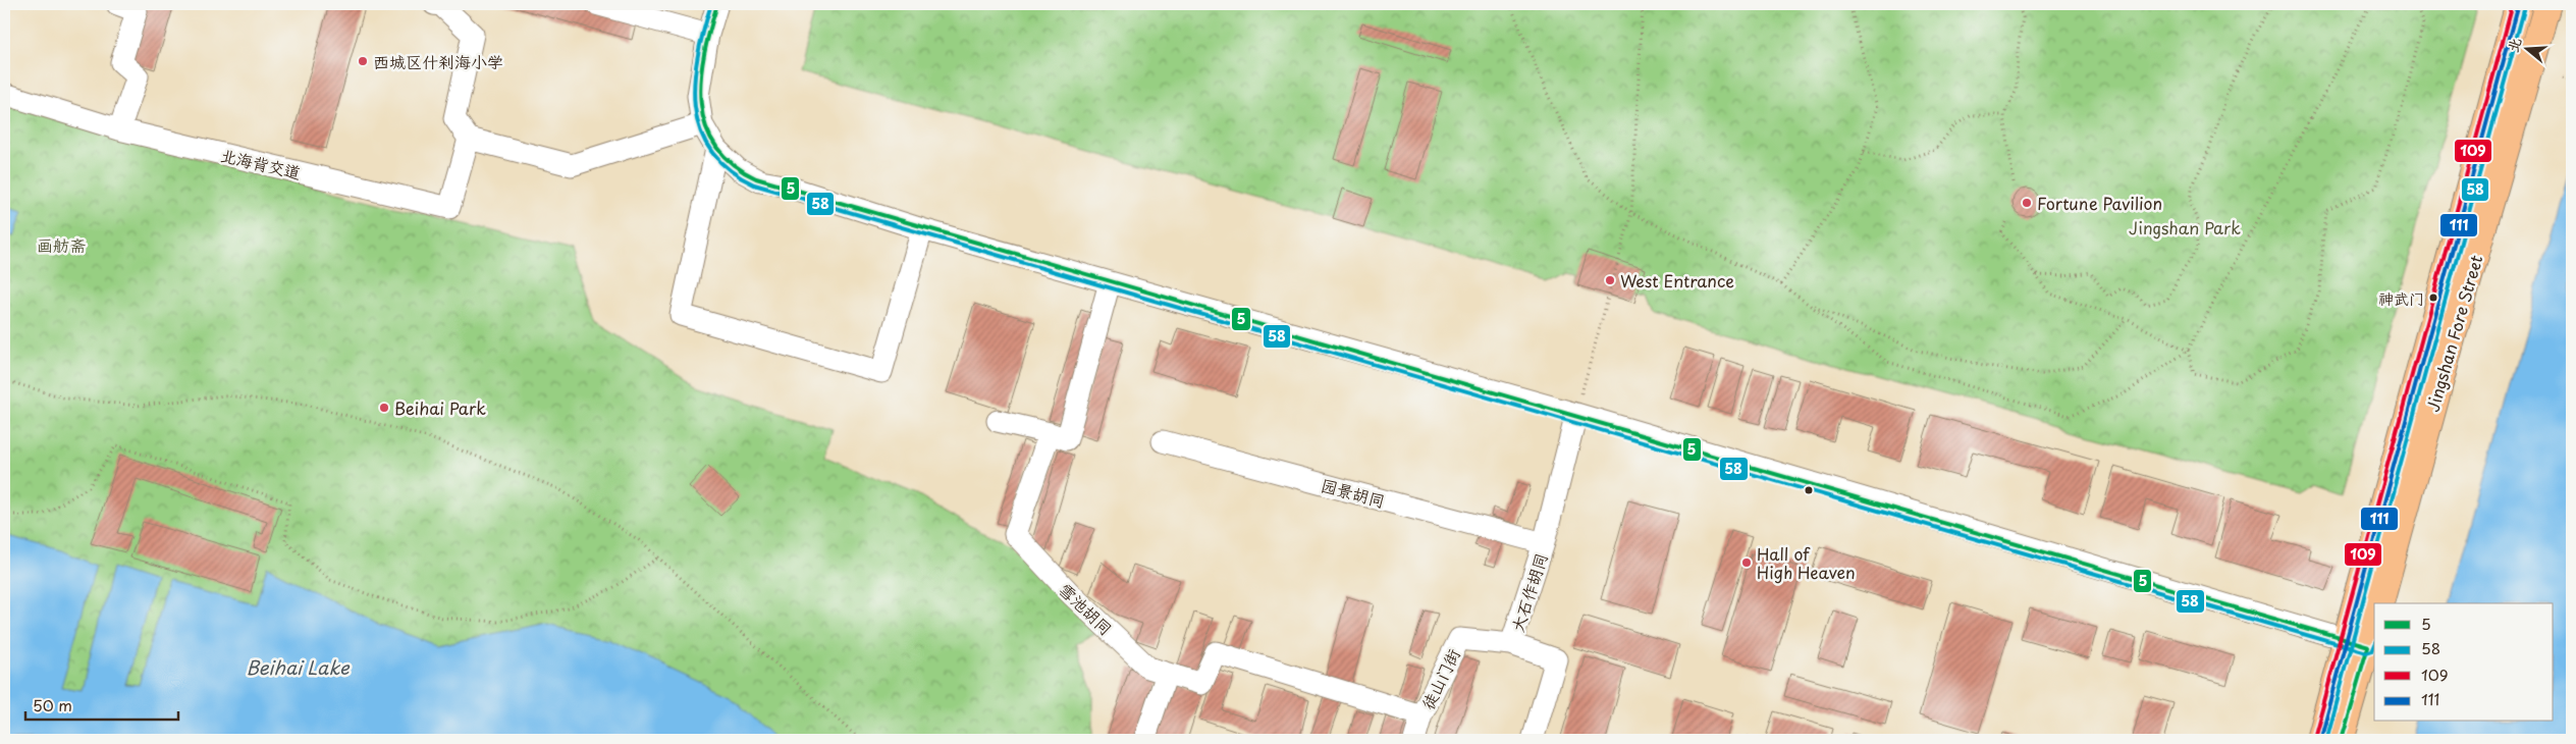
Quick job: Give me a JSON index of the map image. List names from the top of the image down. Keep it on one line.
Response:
{"streets":{"main road":["Jingshan Fore Street"],"street":["北海背交道","园景胡同","大石作胡同","雪池胡同","徒山门街"]},"crossings":[["园景胡同","大石作胡同"],["大石作胡同","徒山门街"],["雪池胡同","徒山门街"]],"water":["Beihai Lake"],"parks":["Jingshan Park","画舫斋"],"places":["西城区什刹海小学","Fortune Pavilion","West Entrance","神武门","Beihai Park","Hall of High Heaven"],"lines":["transit line 5","transit line 58","transit line 109","transit line 111"],"legend":["5","58","109","111"],"scale_bar":"50 m","north":"left"}
